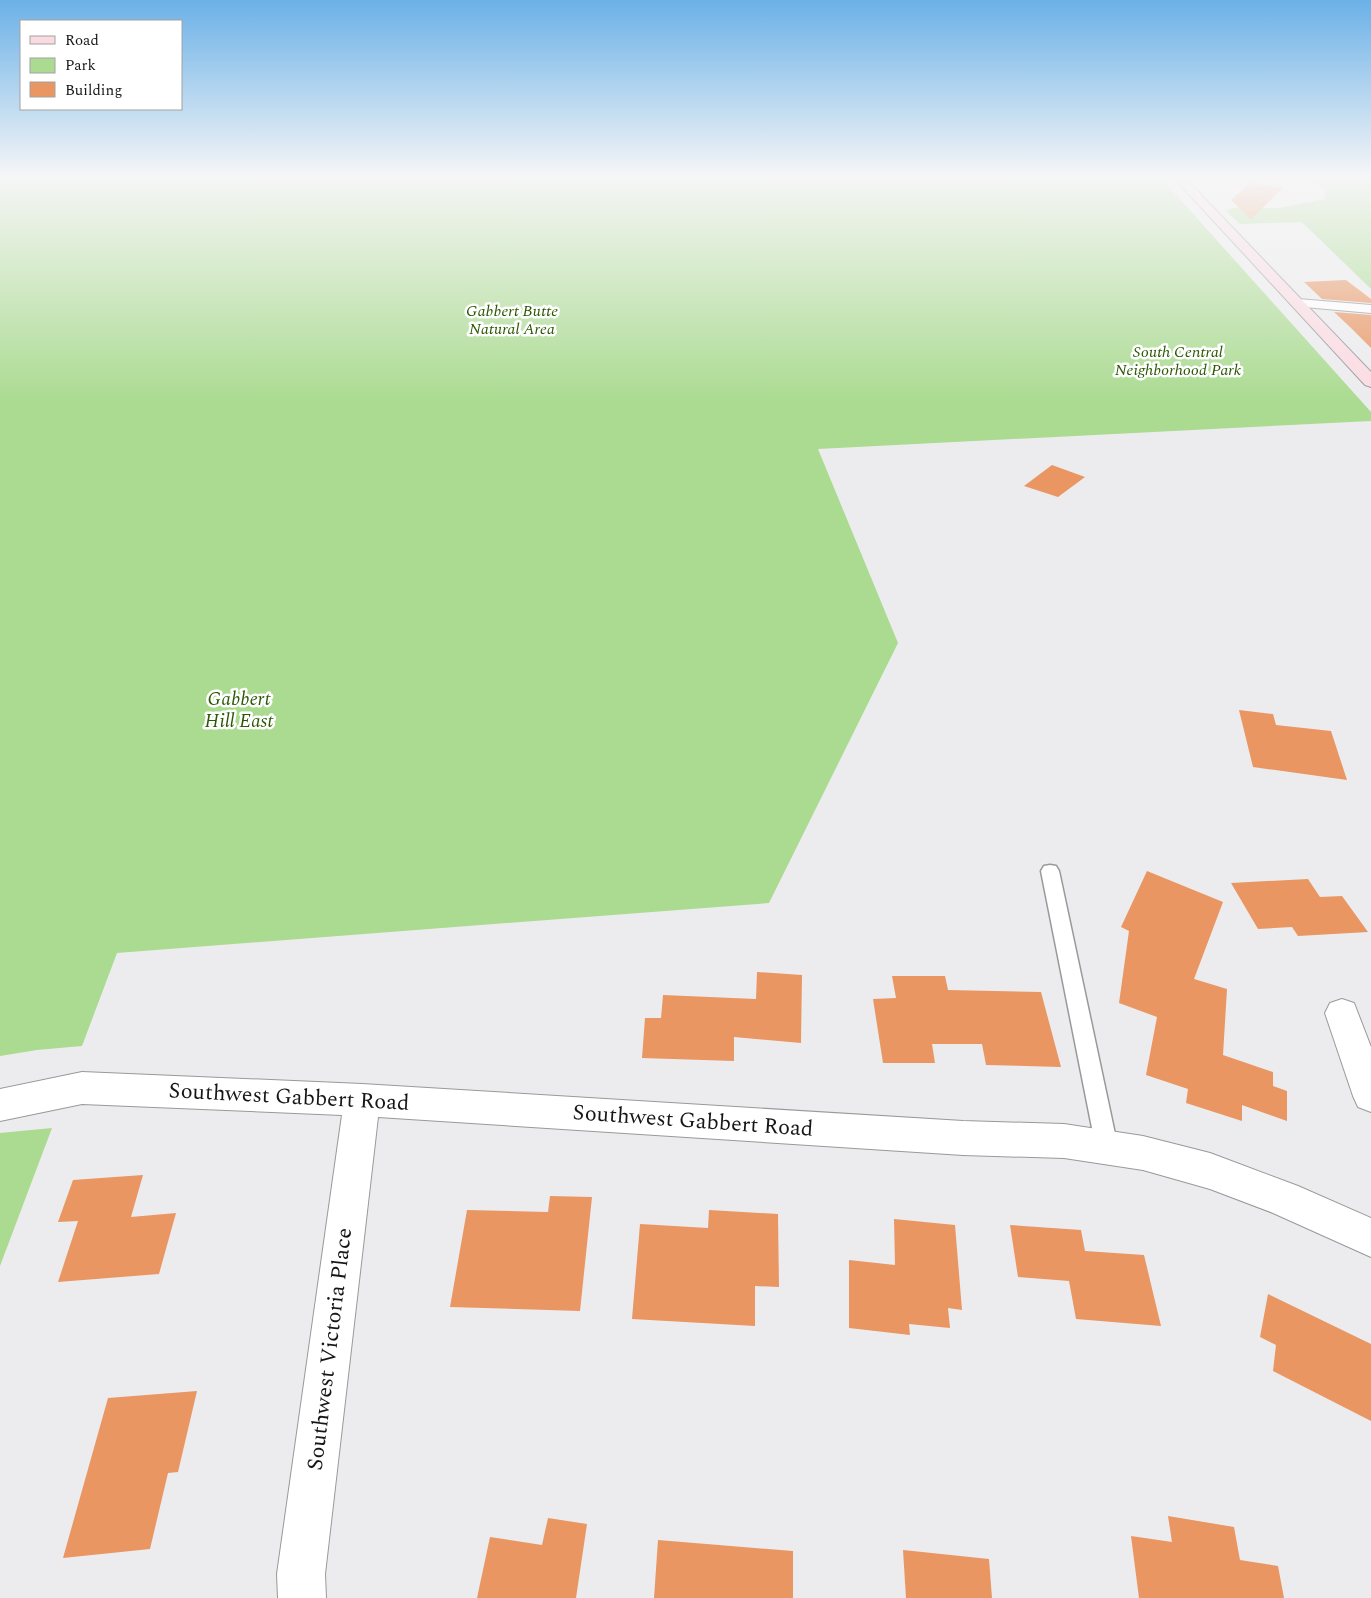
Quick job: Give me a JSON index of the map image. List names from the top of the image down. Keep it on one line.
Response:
{"streets":{"street":["Southwest Gabbert Road","Southwest Victoria Place"]},"crossings":[["Southwest Gabbert Road","Southwest Victoria Place"]],"parks":["Gabbert Butte Natural Area","South Central Neighborhood Park","Gabbert Hill East"],"legend":["Road","Park","Building"]}
